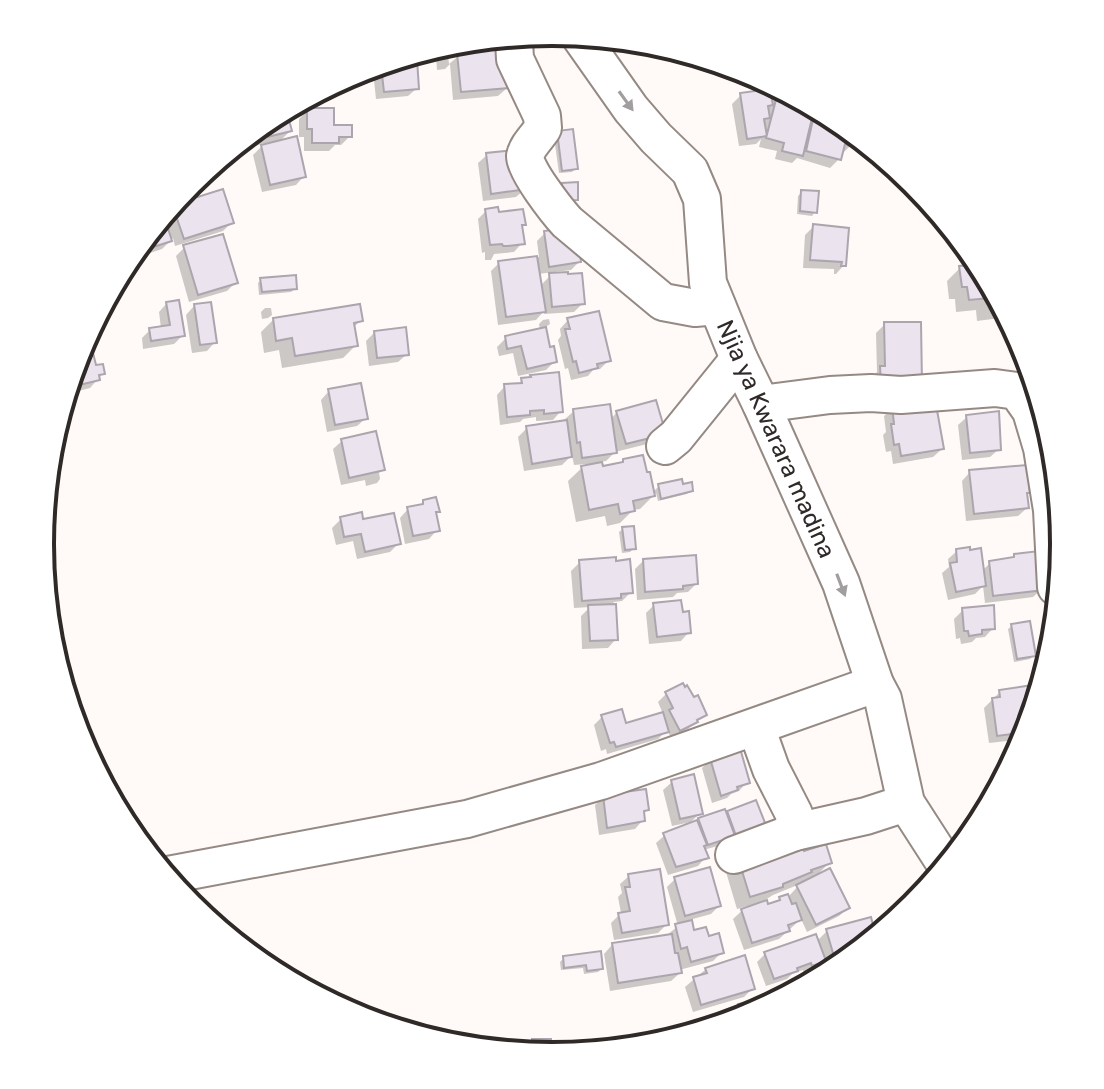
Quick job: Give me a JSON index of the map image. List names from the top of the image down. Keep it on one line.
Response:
{"streets":{"street":["Njia ya Kwarara madina"]},"one_way":["Njia ya Kwarara madina"]}
